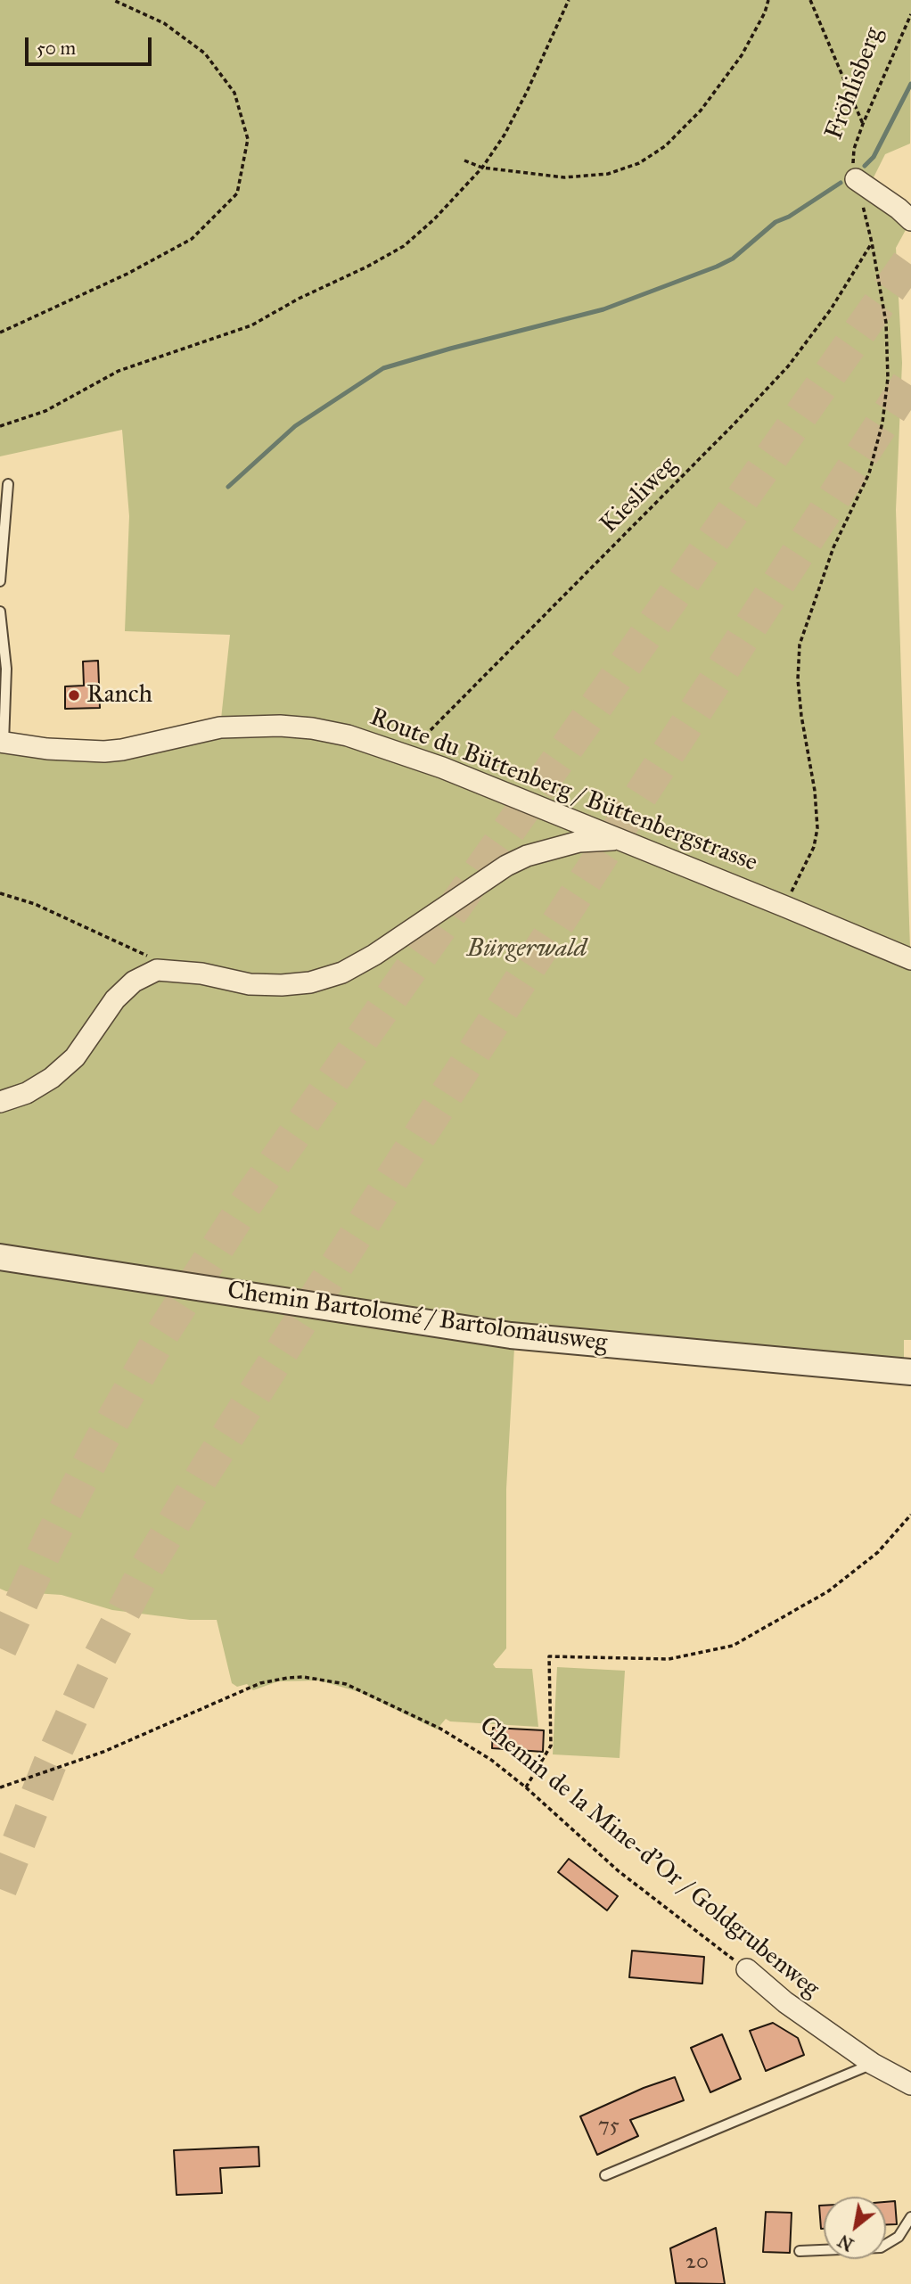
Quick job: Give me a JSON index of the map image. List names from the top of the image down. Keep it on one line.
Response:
{"streets":{"street":["Fröhlisberg","Route du Büttenberg / Büttenbergstrasse","Chemin Bartolomé / Bartolomäusweg","Chemin de la Mine-d'Or / Goldgrubenweg"],"path":["Kiesliweg"]},"crossings":[["Kiesliweg","Route du Büttenberg / Büttenbergstrasse"]],"parks":["Bürgerwald"],"places":["Ranch"],"house_numbers":["75","20"],"scale_bar":"50 m","north":"bottom left"}
